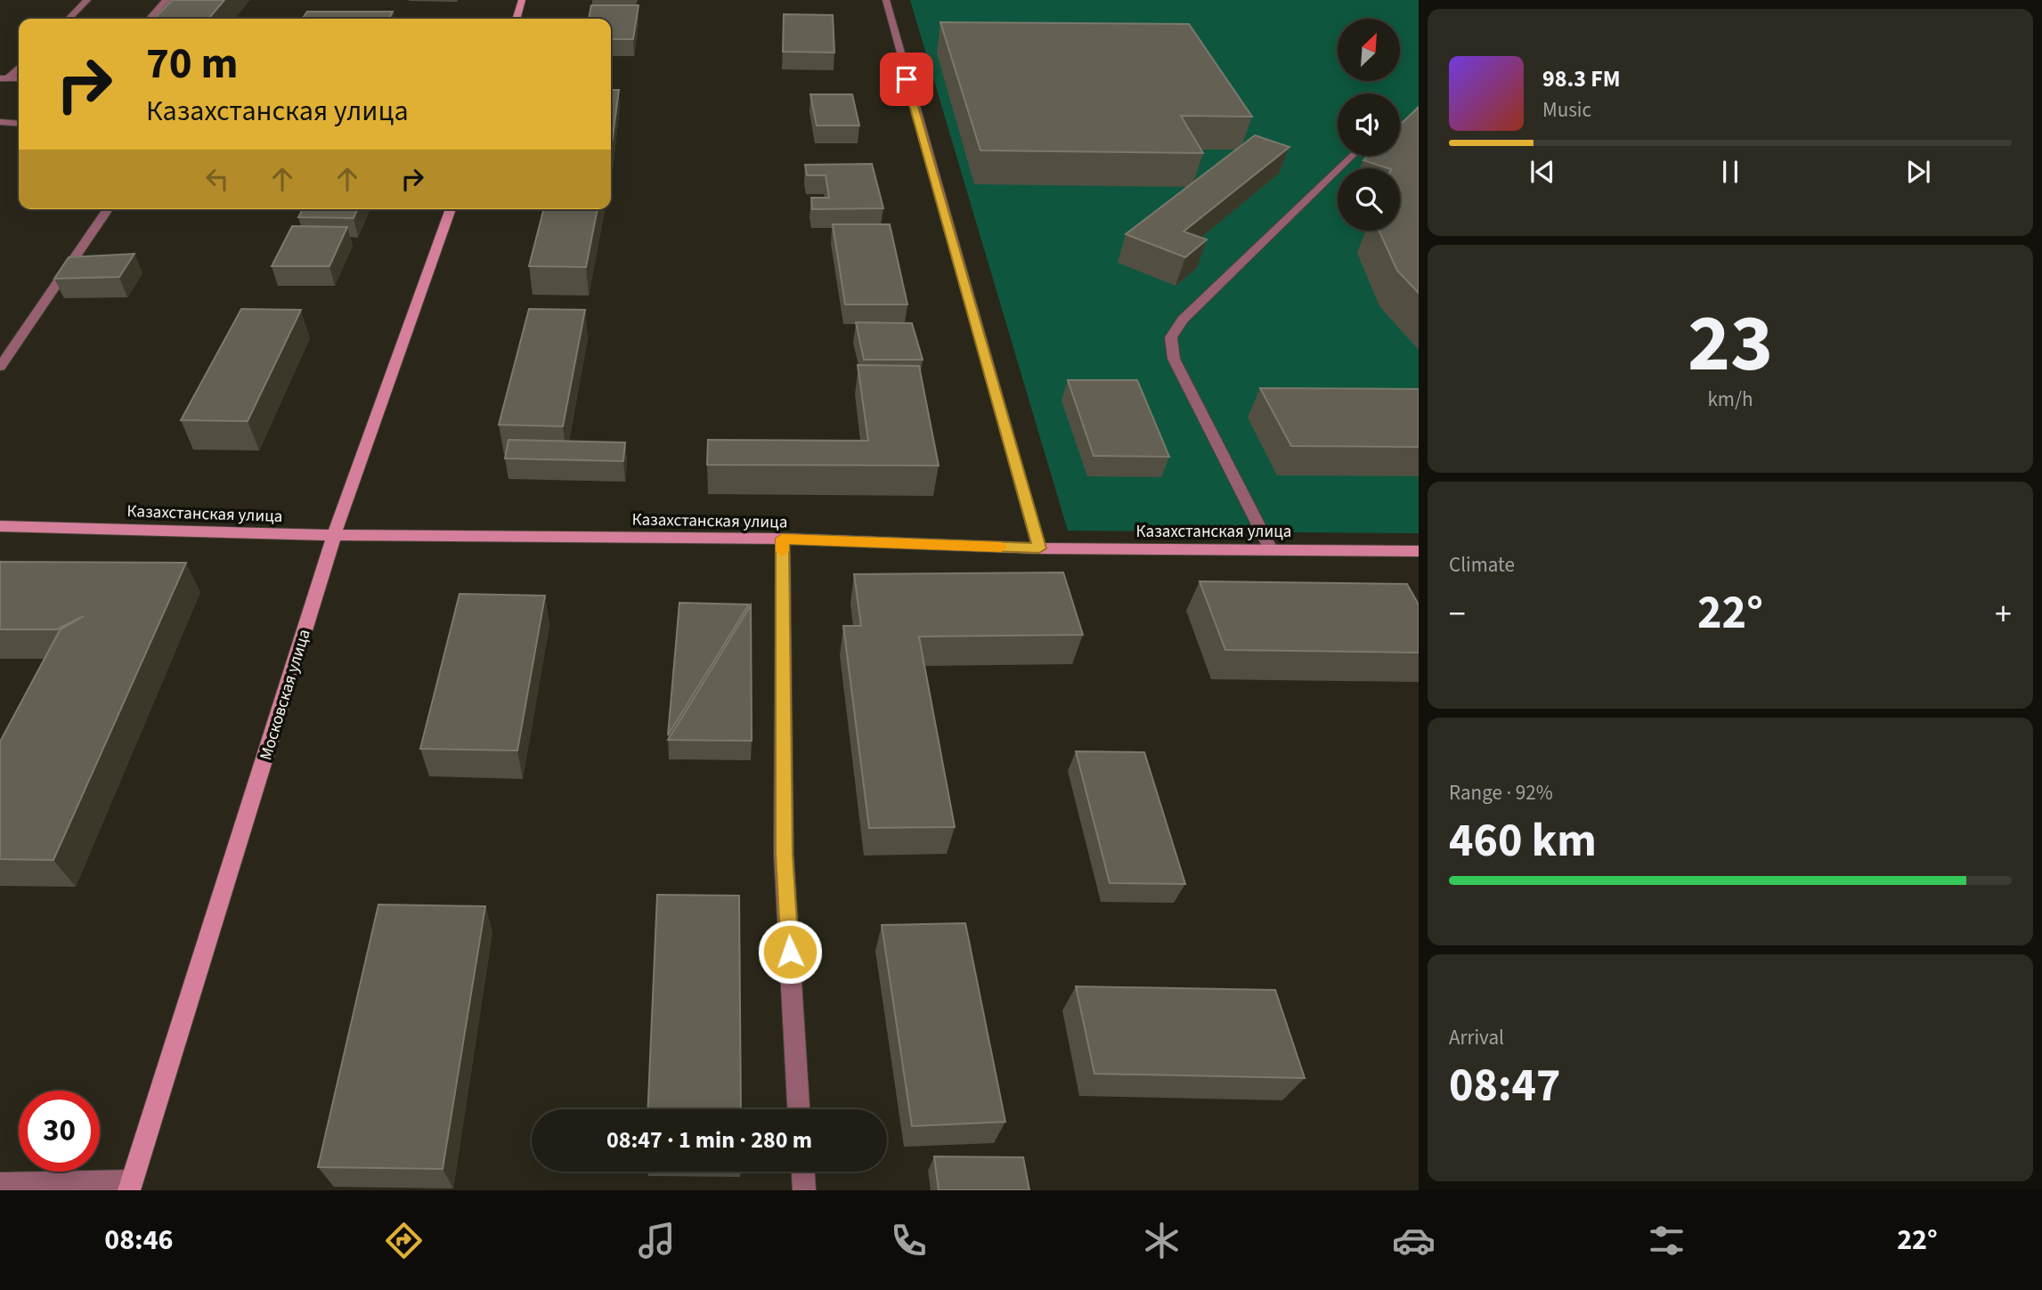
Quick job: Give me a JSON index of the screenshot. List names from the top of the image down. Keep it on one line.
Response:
{"streets":{"main road":["Казахстанская улица","Московская улица"]},"crossings":[["Казахстанская улица","Московская улица"]],"north":"top right","page":{"turn":["70 m","Казахстанская улица"],"song":["98.3 FM","Music"],"tile":[["23","km/h"],"Climate",["Range · 92%","460 km"],["Arrival","08:47"]],"heat":["−","22°","+"],"limit":"30","trip":"08:47 · 1 min · 280 m","tabs":["08:46","22°"]}}
